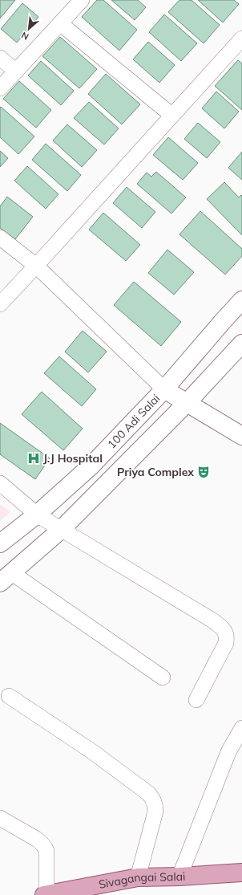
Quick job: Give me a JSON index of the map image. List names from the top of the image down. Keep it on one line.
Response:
{"streets":{"main road":["100 Adi Salai","Sivagangai Salai"]},"places":{"hospital":["J.J Hospital"],"theatre":["Priya Complex"]},"north":"bottom left"}
